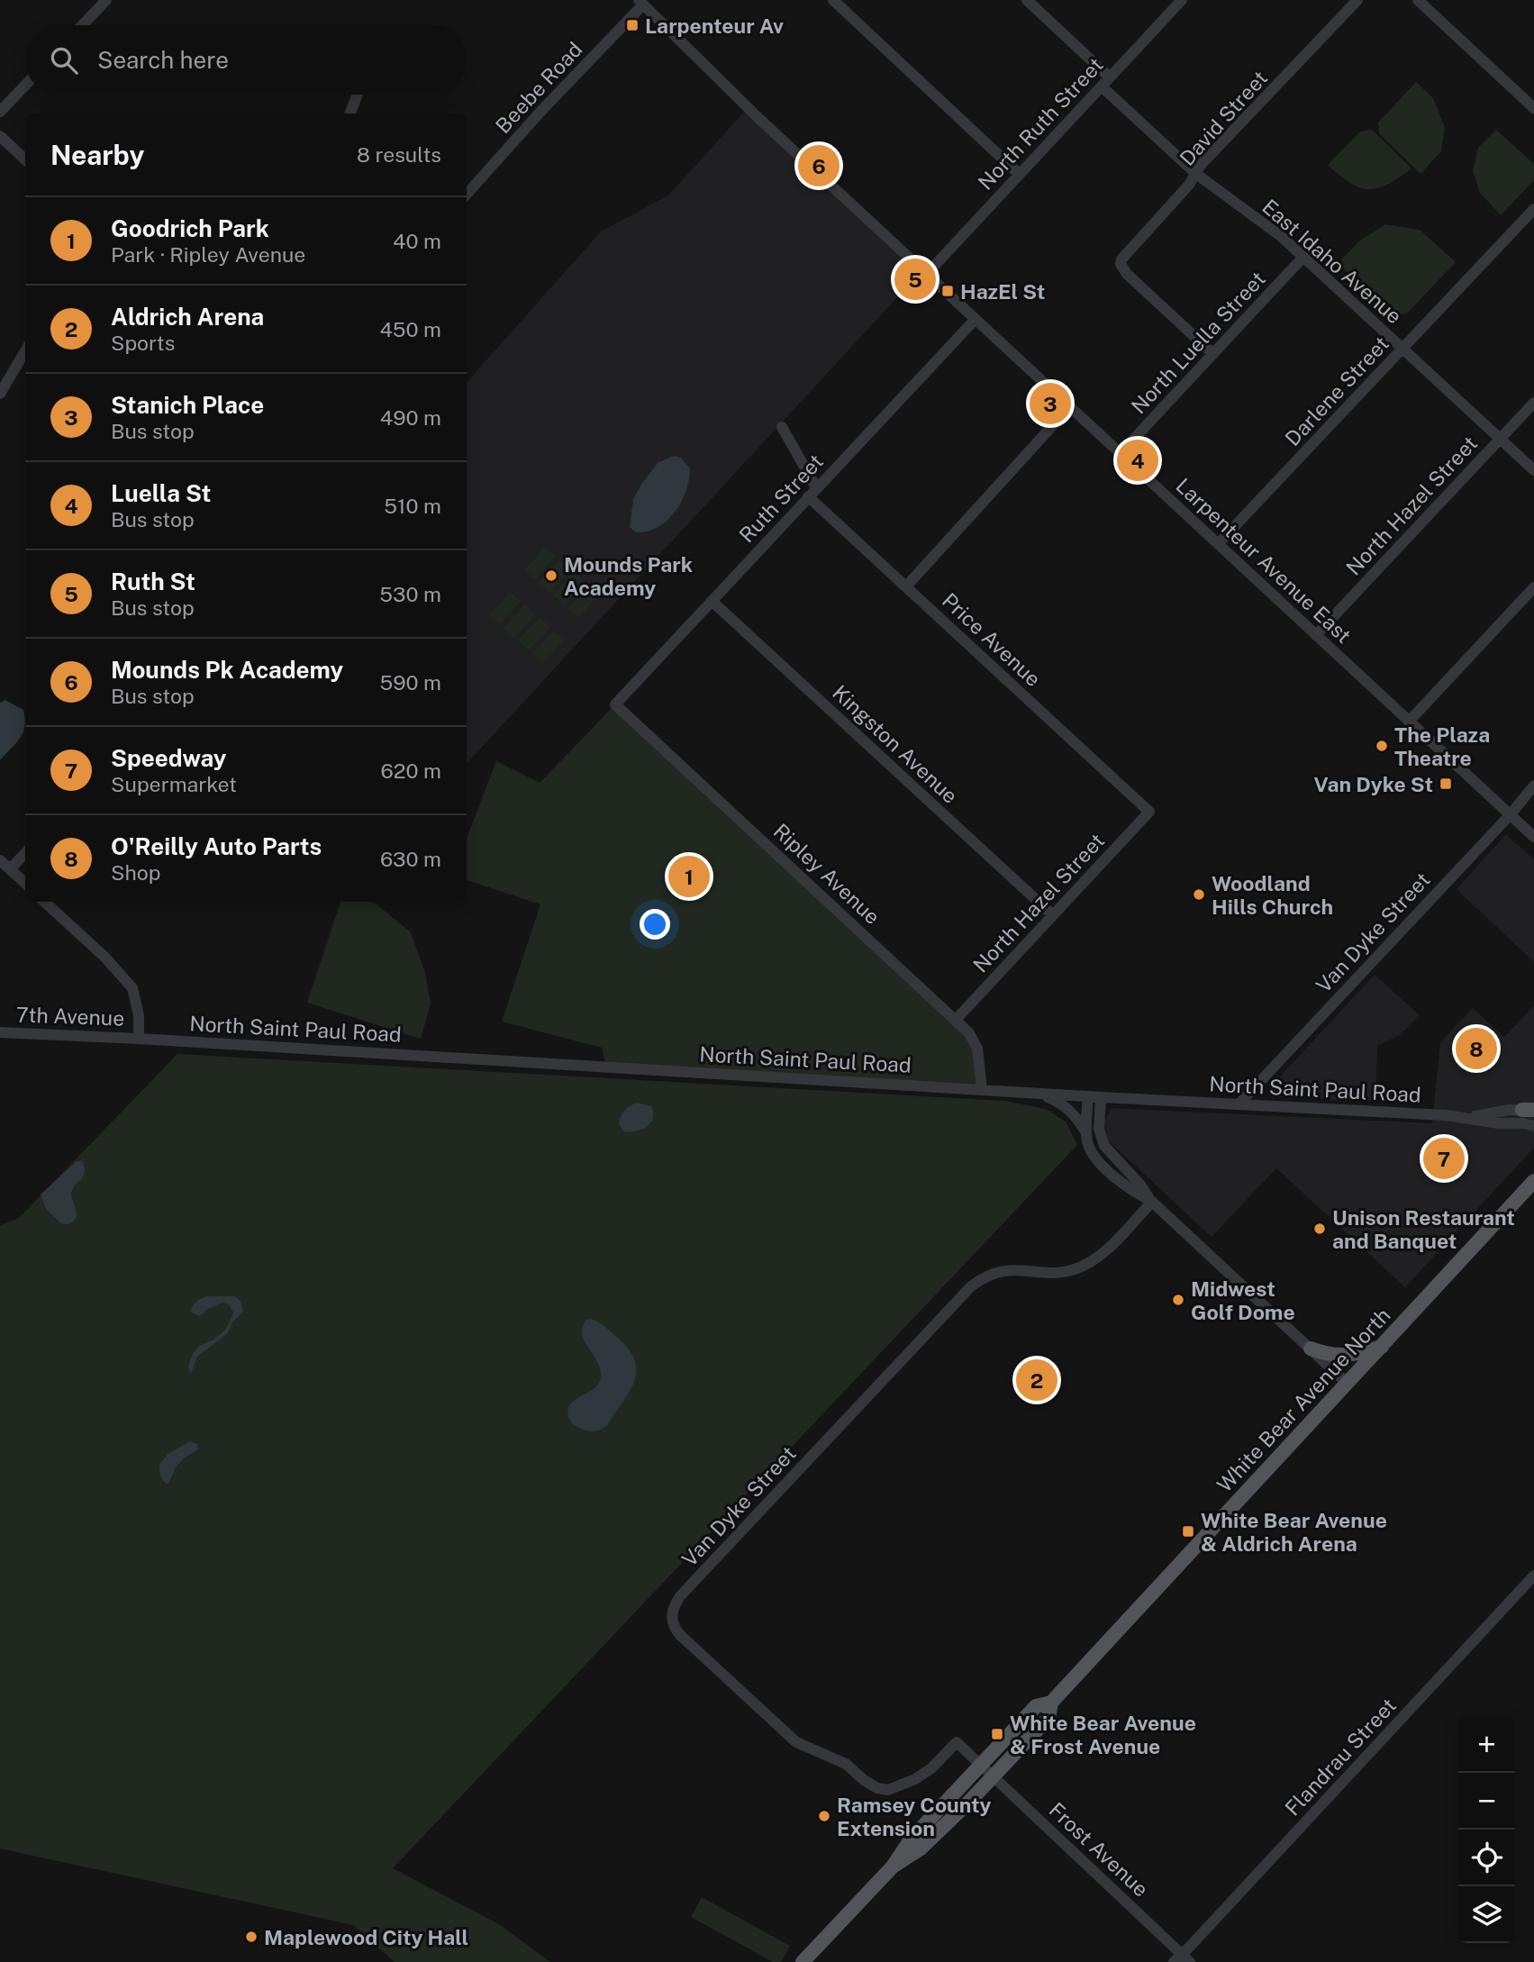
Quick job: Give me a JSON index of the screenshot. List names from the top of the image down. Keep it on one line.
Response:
{"streets":{"main road":["White Bear Avenue North"],"street":["Beebe Road","David Street","North Ruth Street","East Idaho Avenue","North Luella Street","Darlene Street","Ruth Street","North Hazel Street","Larpenteur Avenue East","Price Avenue","Kingston Avenue","Ripley Avenue","Van Dyke Street","7th Avenue","North Saint Paul Road","Flandrau Street","Frost Avenue"]},"crossings":[["Beebe Road","Larpenteur Avenue East"],["David Street","East Idaho Avenue"],["David Street","North Luella Street"],["North Ruth Street","East Idaho Avenue"],["North Ruth Street","Larpenteur Avenue East"],["East Idaho Avenue","North Luella Street"],["East Idaho Avenue","Darlene Street"],["East Idaho Avenue","North Hazel Street"],["North Luella Street","Larpenteur Avenue East"],["Darlene Street","Larpenteur Avenue East"],["Ruth Street","Larpenteur Avenue East"],["Ruth Street","Price Avenue"],["Ruth Street","Kingston Avenue"],["Ruth Street","Ripley Avenue"],["North Hazel Street","Larpenteur Avenue East"],["North Hazel Street","Price Avenue"],["North Hazel Street","Kingston Avenue"],["North Hazel Street","Ripley Avenue"],["Larpenteur Avenue East","Van Dyke Street"],["Ripley Avenue","North Saint Paul Road"],["Van Dyke Street","North Saint Paul Road"],["Van Dyke Street","White Bear Avenue North"],["Van Dyke Street","Frost Avenue"],["7th Avenue","North Saint Paul Road"],["White Bear Avenue North","Frost Avenue"],["Flandrau Street","Frost Avenue"]],"places":{"transit":["Larpenteur Av","HazEl St","Van Dyke St","White Bear Avenue & Aldrich Arena","White Bear Avenue & Frost Avenue"],"other":["Mounds Park Academy","The Plaza Theatre","Woodland Hills Church","Unison Restaurant and Banquet","Midwest Golf Dome","Ramsey County Extension","Maplewood City Hall"]},"page":{"search":"Search here","heading":["Nearby","8 results"],"pins":["6","5","3","4","1","8","7","2"],"list":[{"mark":"1","name":"Goodrich Park","note":"Park · Ripley Avenue","value":"40 m"},{"mark":"2","name":"Aldrich Arena","note":"Sports","value":"450 m"},{"mark":"3","name":"Stanich Place","note":"Bus stop","value":"490 m"},{"mark":"4","name":"Luella St","note":"Bus stop","value":"510 m"},{"mark":"5","name":"Ruth St","note":"Bus stop","value":"530 m"},{"mark":"6","name":"Mounds Pk Academy","note":"Bus stop","value":"590 m"},{"mark":"7","name":"Speedway","note":"Supermarket","value":"620 m"},{"mark":"8","name":"O'Reilly Auto Parts","note":"Shop","value":"630 m"}],"map_buttons":["+","−"]}}
